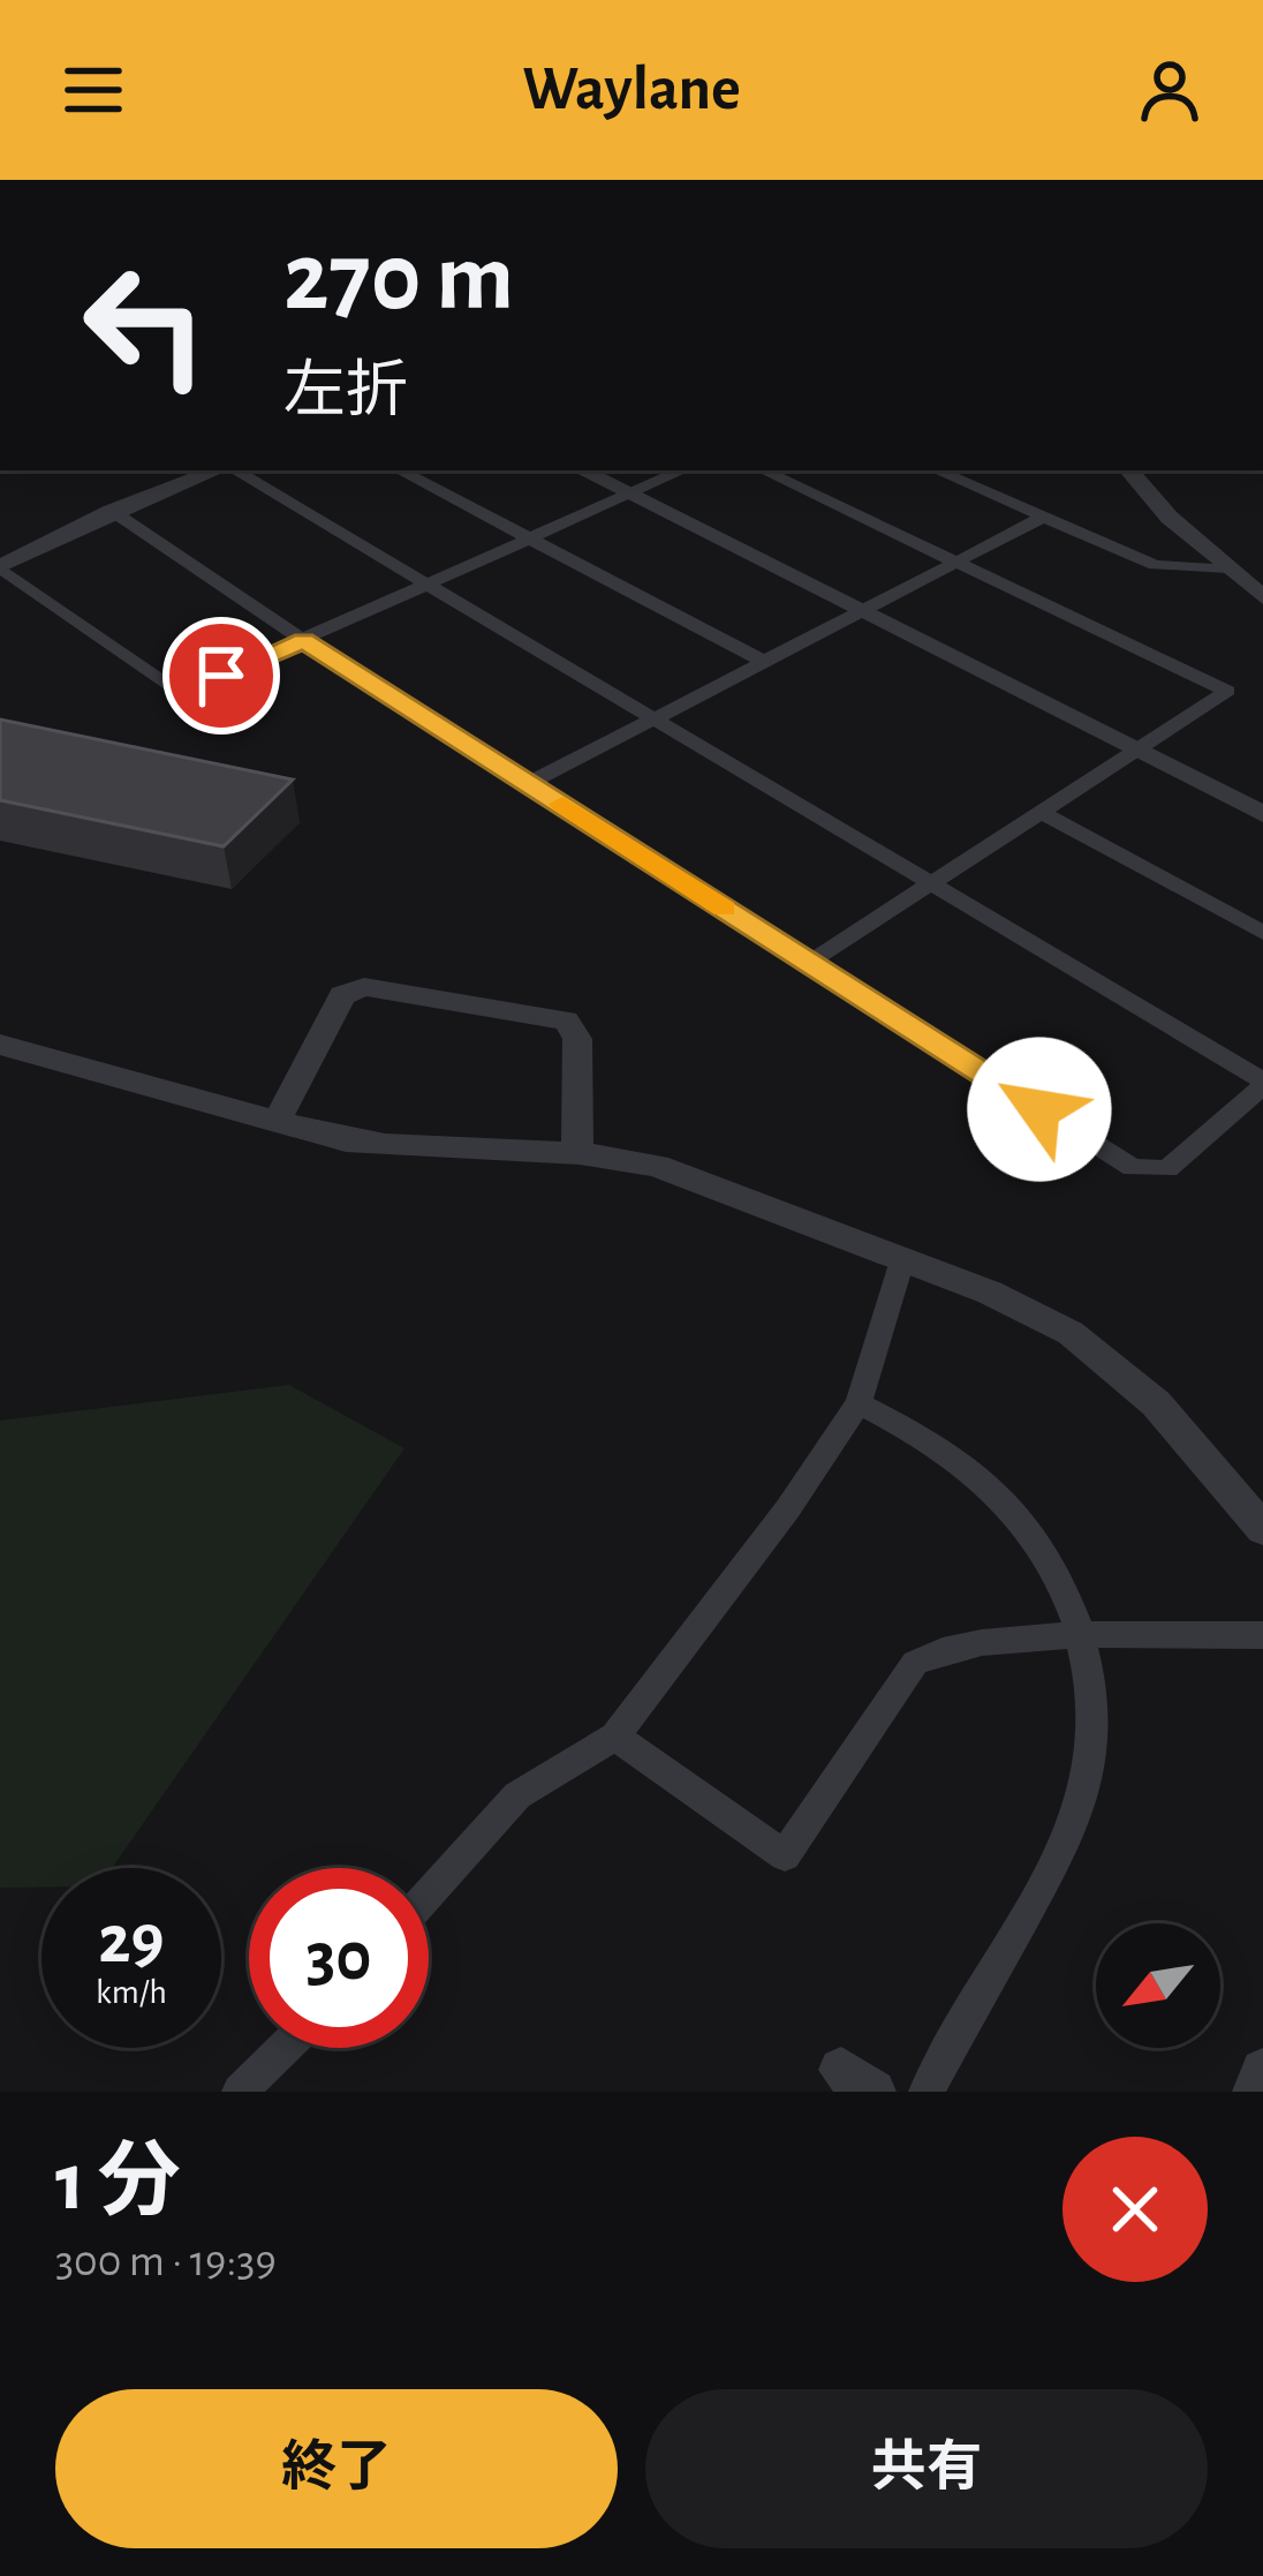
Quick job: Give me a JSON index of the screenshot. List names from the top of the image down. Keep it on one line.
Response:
{"north":"bottom left","page":{"header":"Waylane","turn":["270 m","左折"],"speed":"29 km/h","limit":"30","heading":["1 分","300 m · 19:39"],"buttons":["終了","共有"]}}
